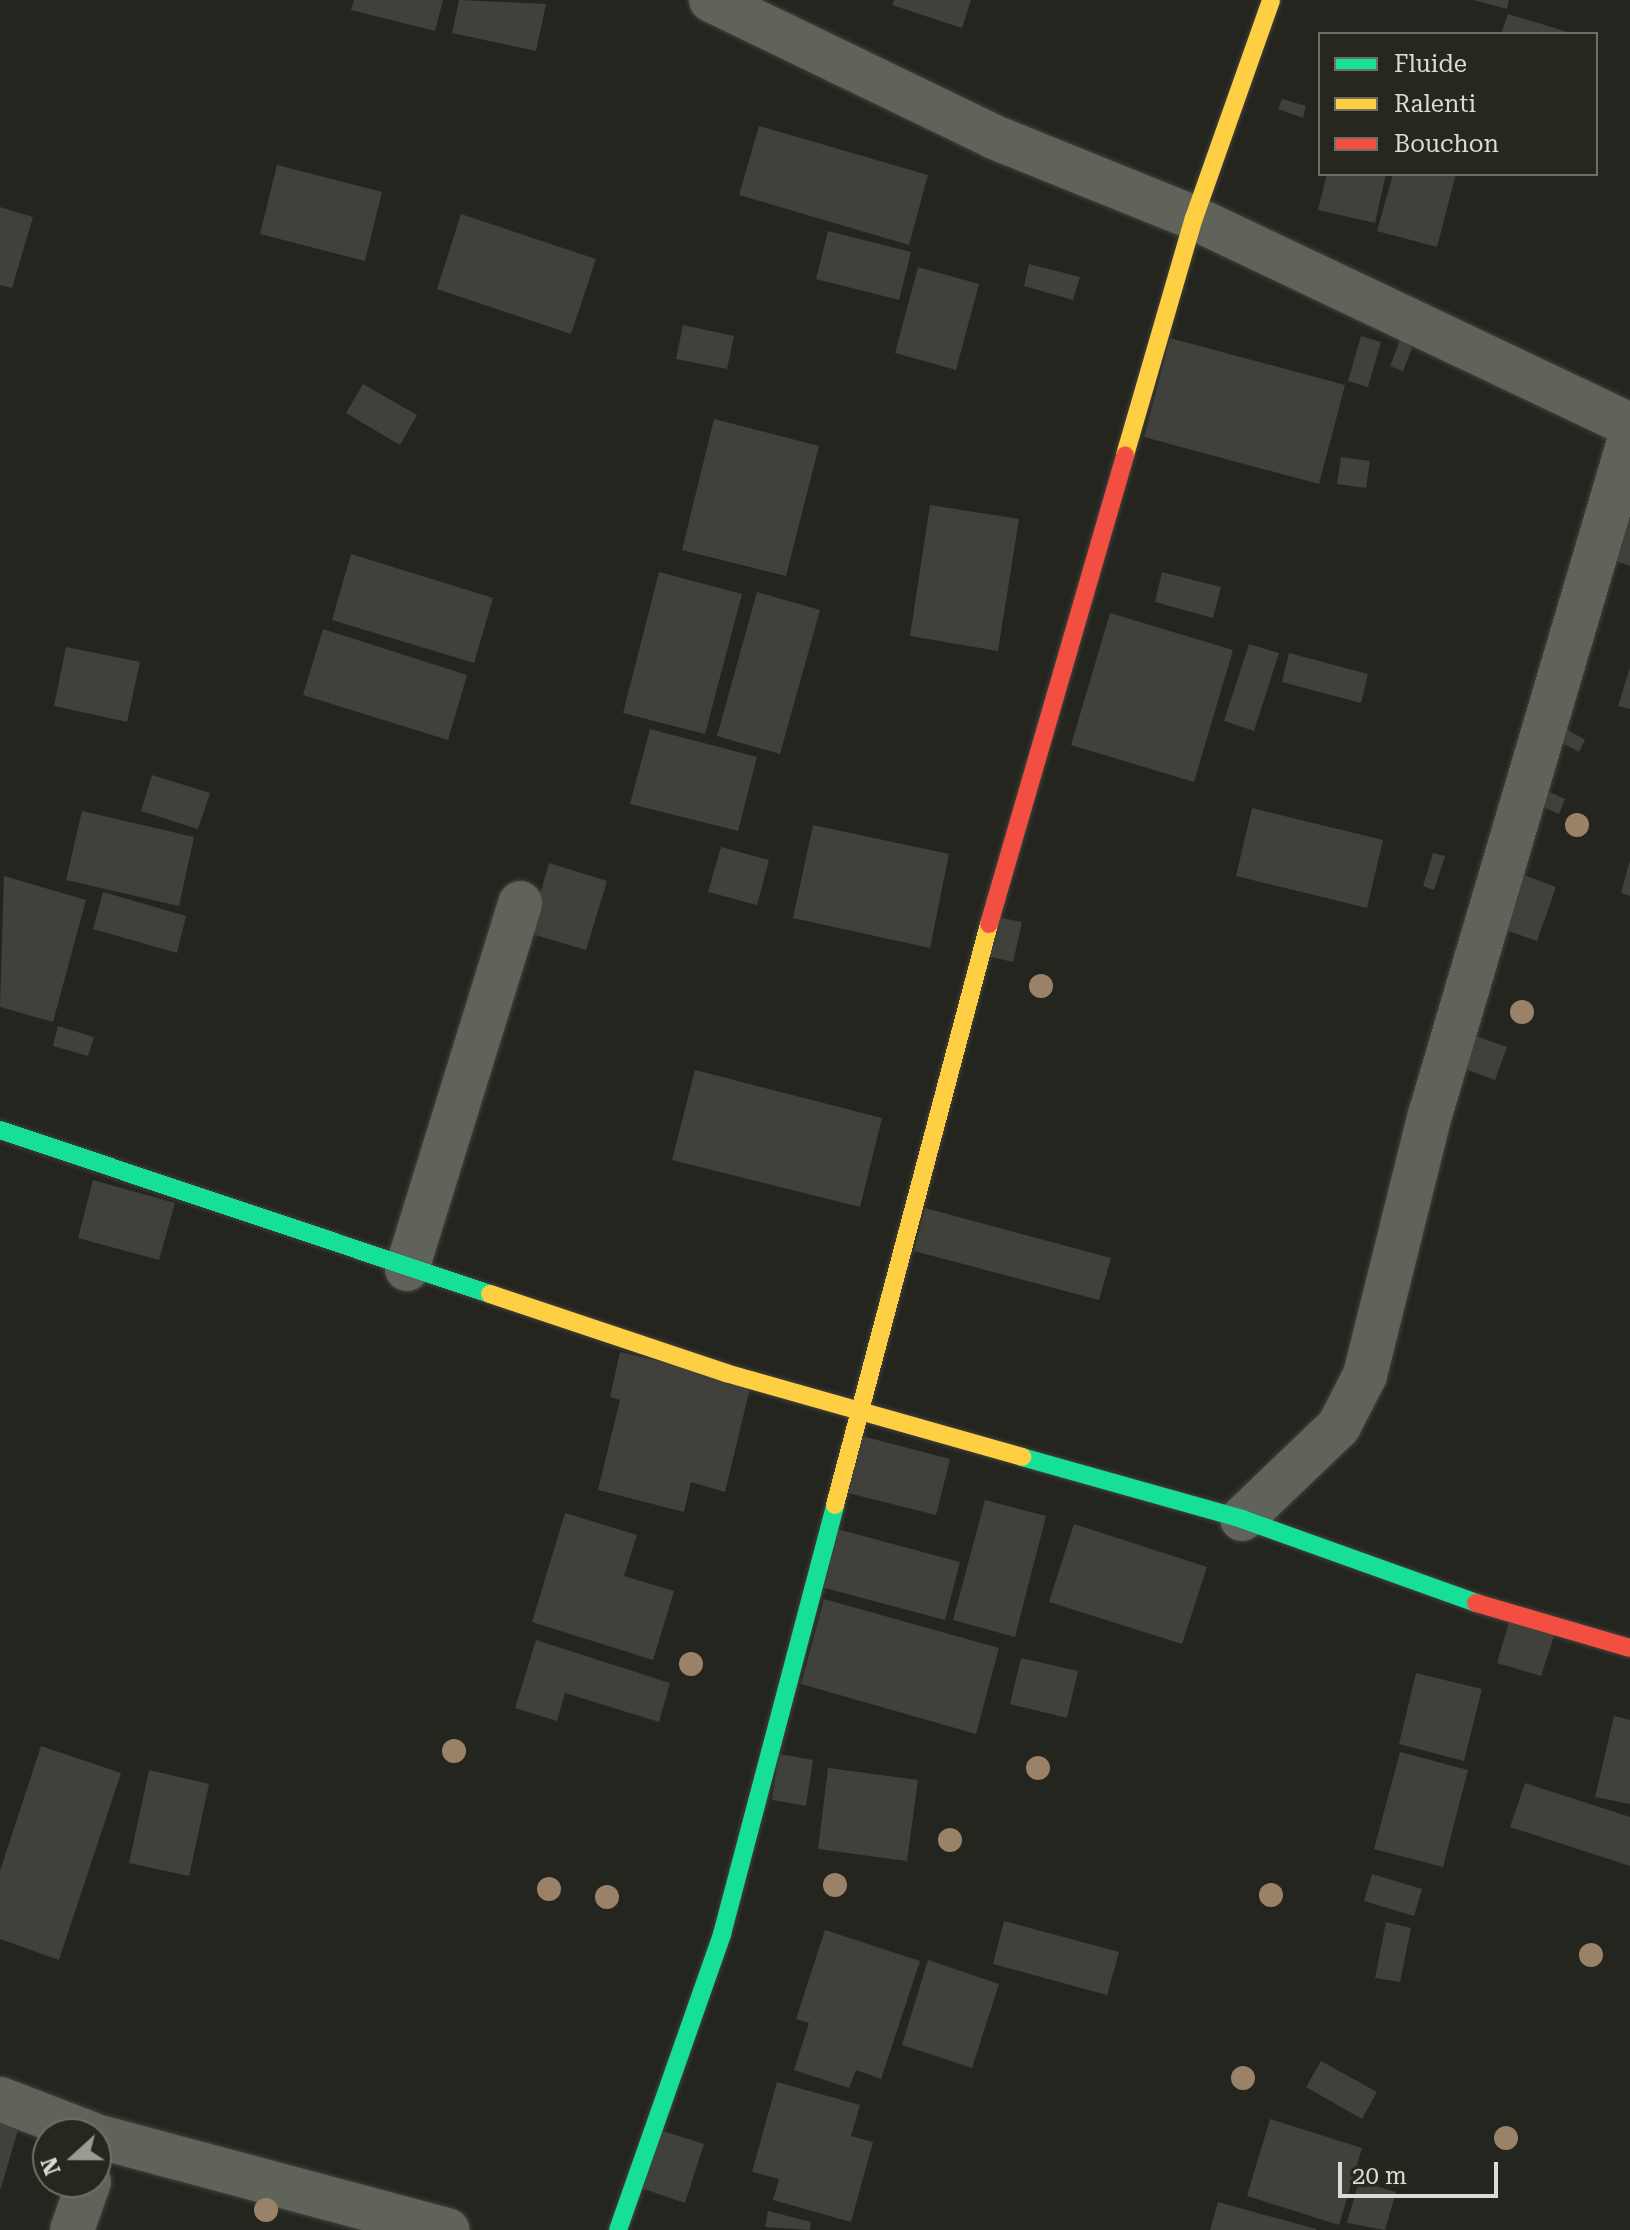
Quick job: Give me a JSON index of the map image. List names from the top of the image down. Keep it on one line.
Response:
{"legend":["Fluide","Ralenti","Bouchon"],"scale_bar":"20 m","north":"left"}
